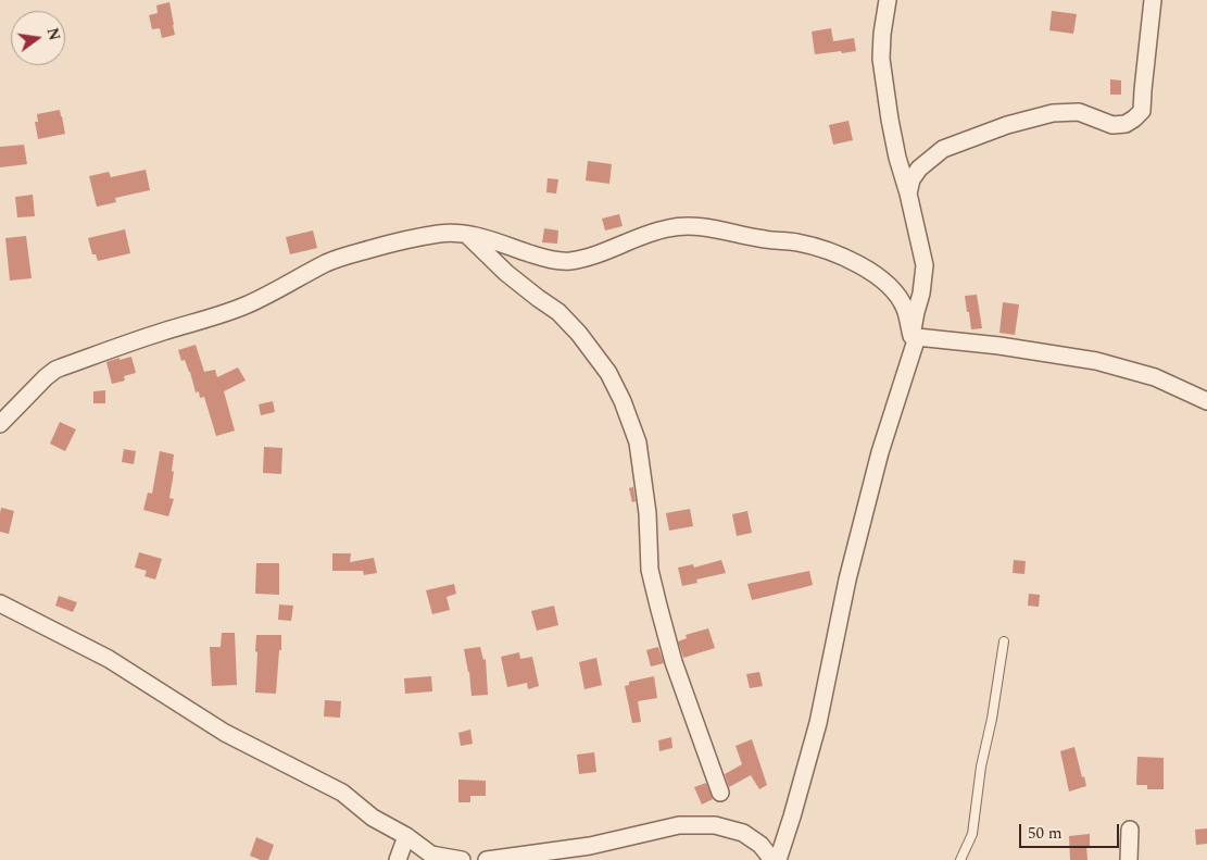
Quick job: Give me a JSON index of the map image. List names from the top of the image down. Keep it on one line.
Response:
{"scale_bar":"50 m","north":"right"}
